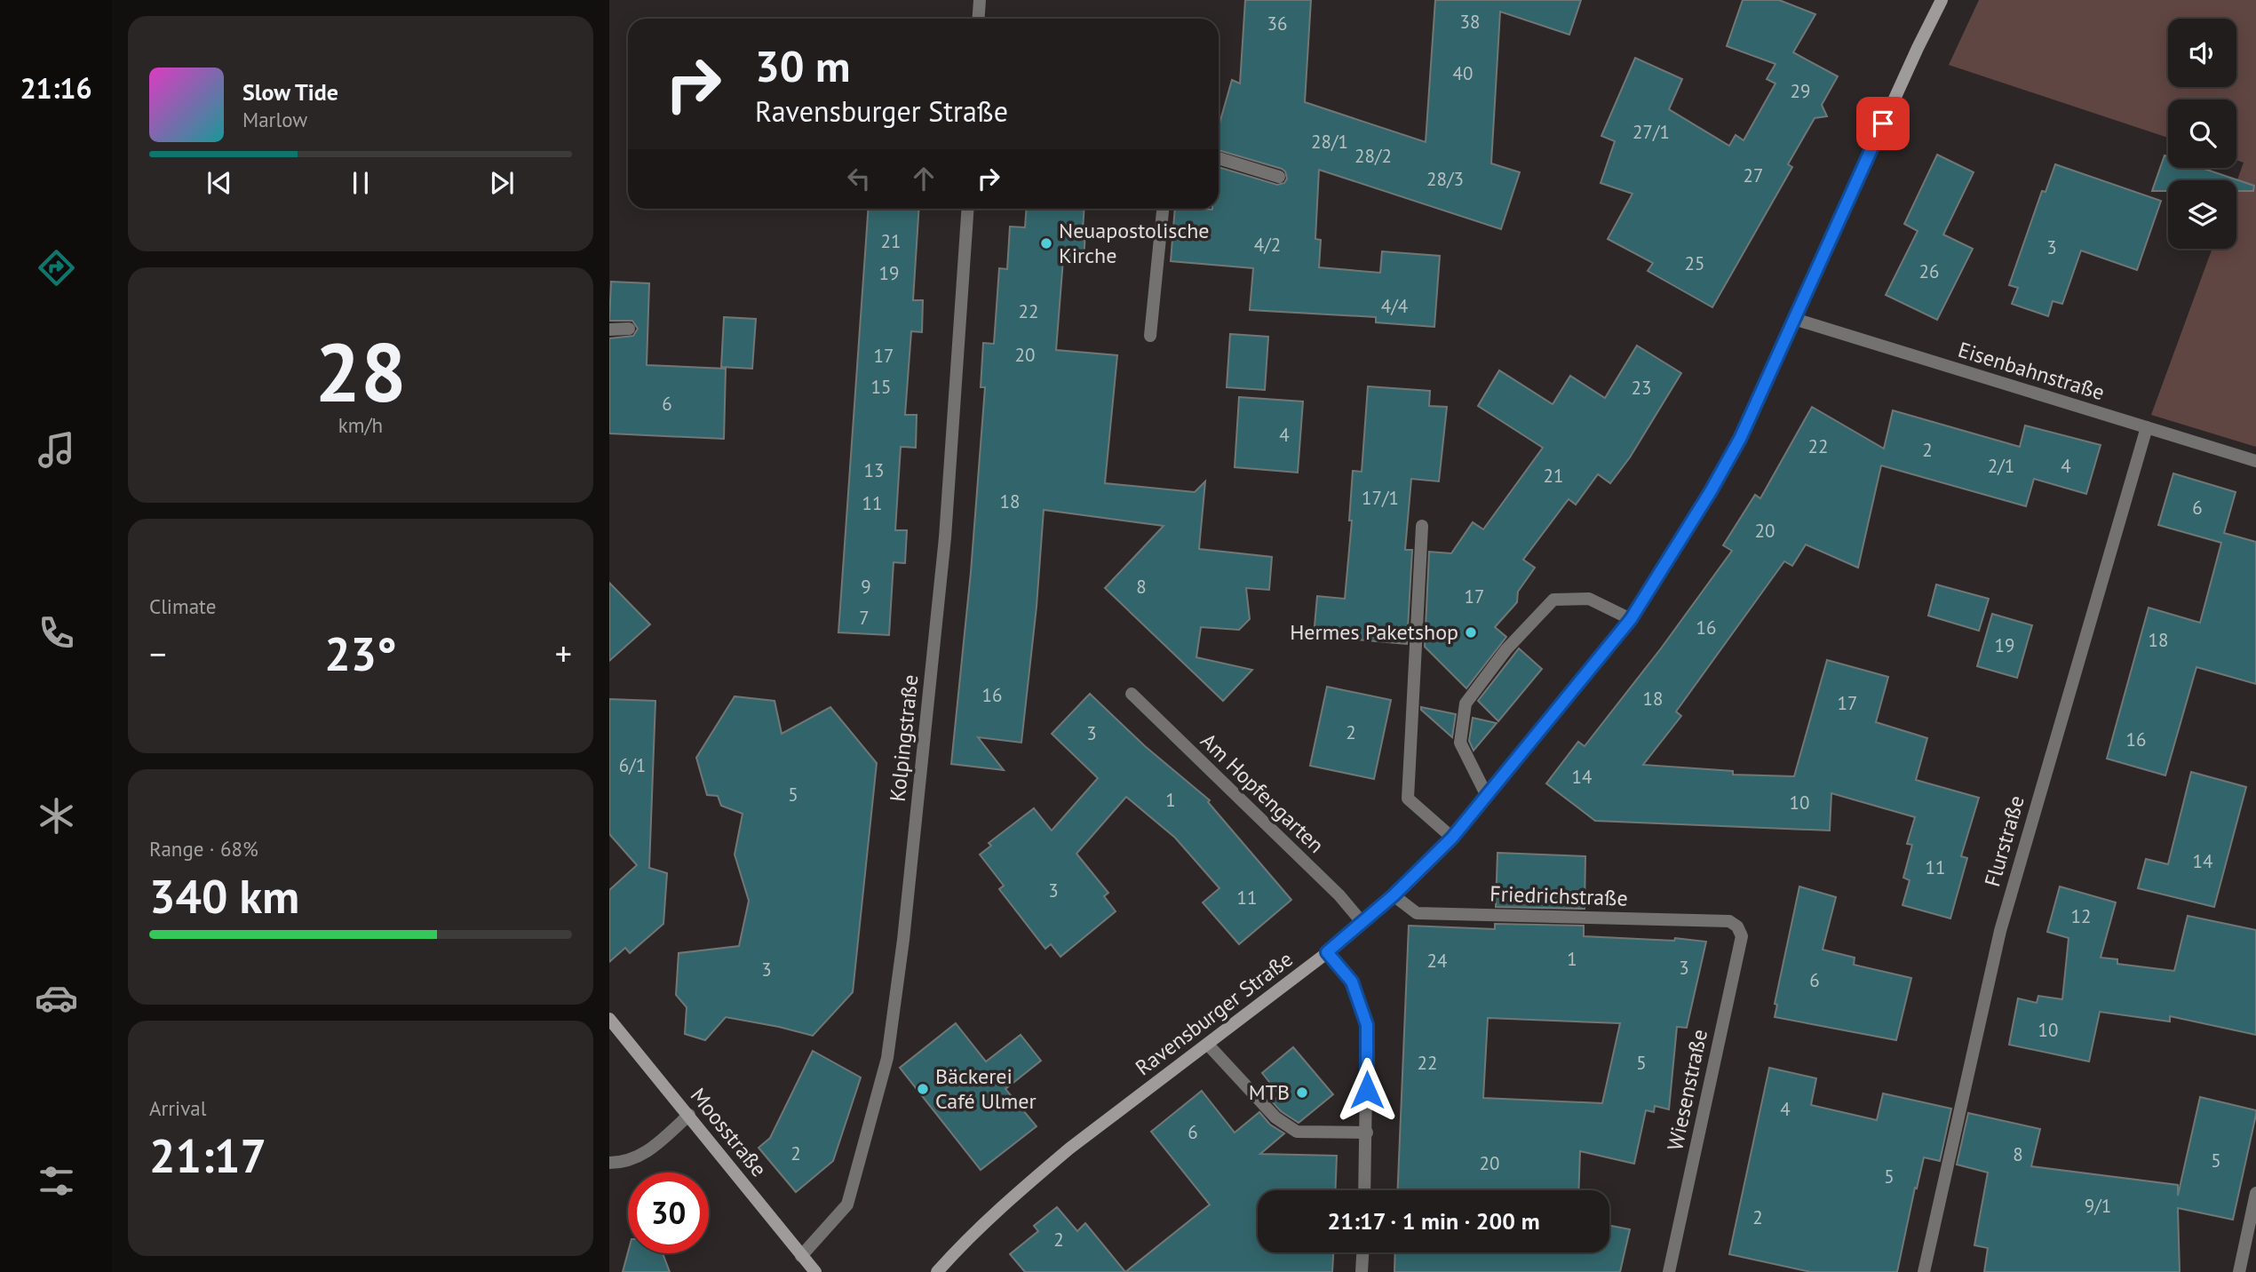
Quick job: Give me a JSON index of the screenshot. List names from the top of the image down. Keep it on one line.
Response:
{"streets":{"street":["Eisenbahnstraße","Kolpingstraße","Am Hopfengarten","Flurstraße","Friedrichstraße","Ravensburger Straße","Wiesenstraße","Moosstraße"]},"crossings":[["Eisenbahnstraße","Flurstraße"],["Eisenbahnstraße","Ravensburger Straße"],["Kolpingstraße","Moosstraße"],["Am Hopfengarten","Ravensburger Straße"],["Friedrichstraße","Ravensburger Straße"],["Friedrichstraße","Wiesenstraße"]],"places":["Neuapostolische Kirche","Hermes Paketshop","Bäckerei Café Ulmer","MTB"],"house_numbers":["38","36","40","29","27/1","28/1","28/2","27","28/3","21","4/2","3","25","26","19","4/4","22","20","17","15","23","6","4","22","2","2/1","4","13","21","17/1","18","11","6","20","9","8","17","7","16","18","19","16","18","17","2","3","16","6/1","14","5","1","10","14","11","3","11","12","1","24","3","3","6","10","22","5","4","6","2","8","5","20","5","9/1","2","2"],"page":{"tabs":"21:16","turn":["30 m","Ravensburger Straße"],"song":["Slow Tide","Marlow"],"tile":[["28","km/h"],"Climate",["Range · 68%","340 km"],["Arrival","21:17"]],"heat":["−","23°","+"],"limit":"30","trip":"21:17 · 1 min · 200 m"}}
